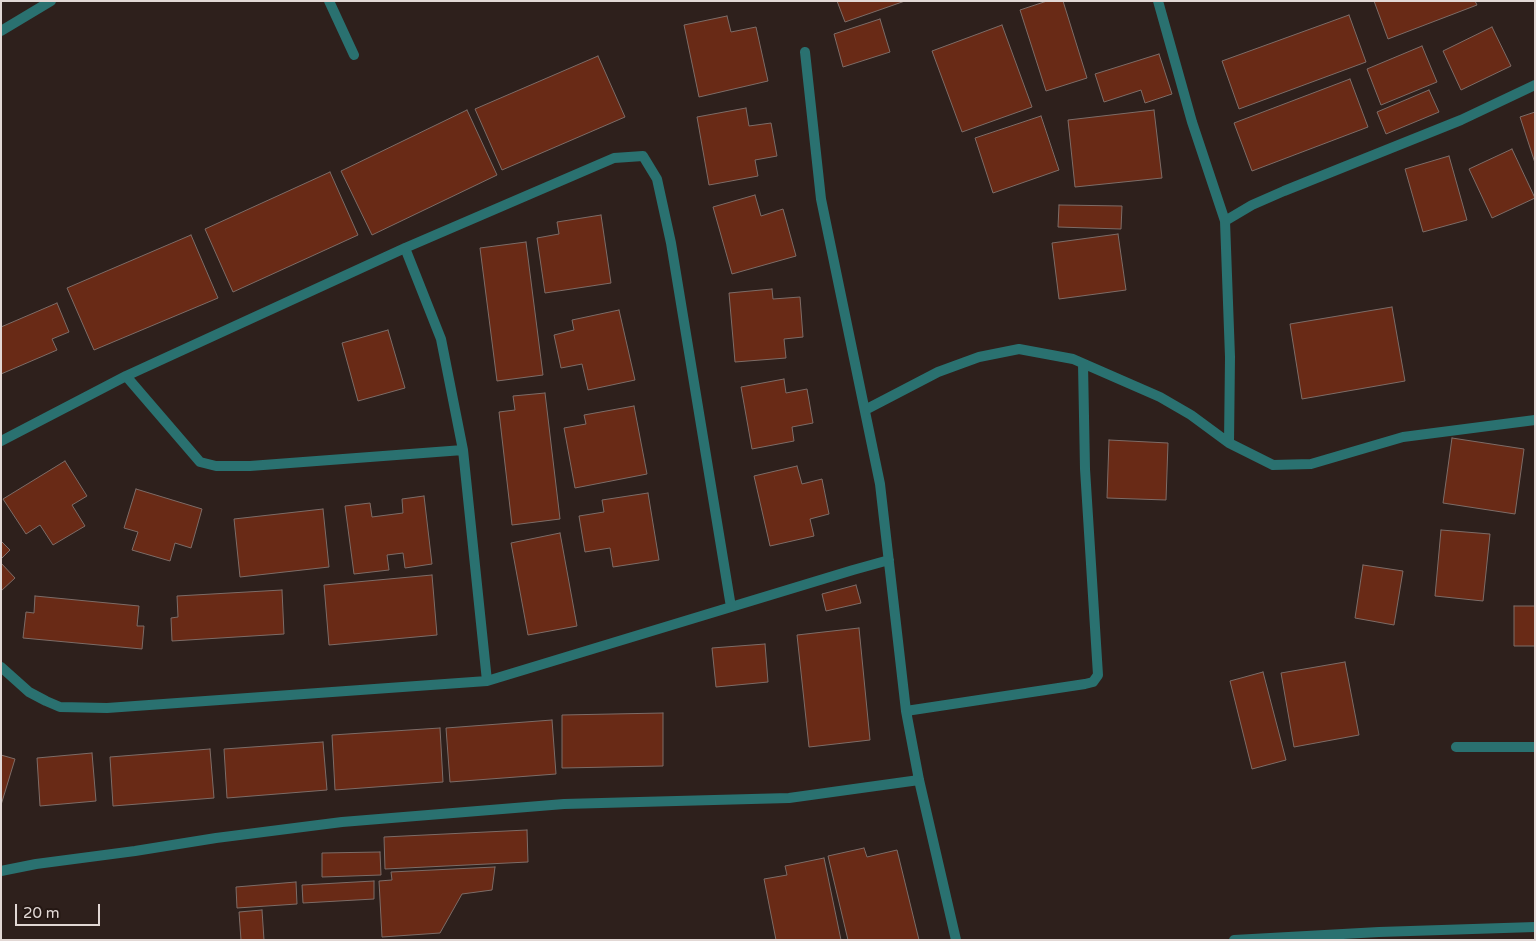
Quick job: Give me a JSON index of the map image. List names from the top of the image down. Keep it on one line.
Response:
{"scale_bar":"20 m"}
